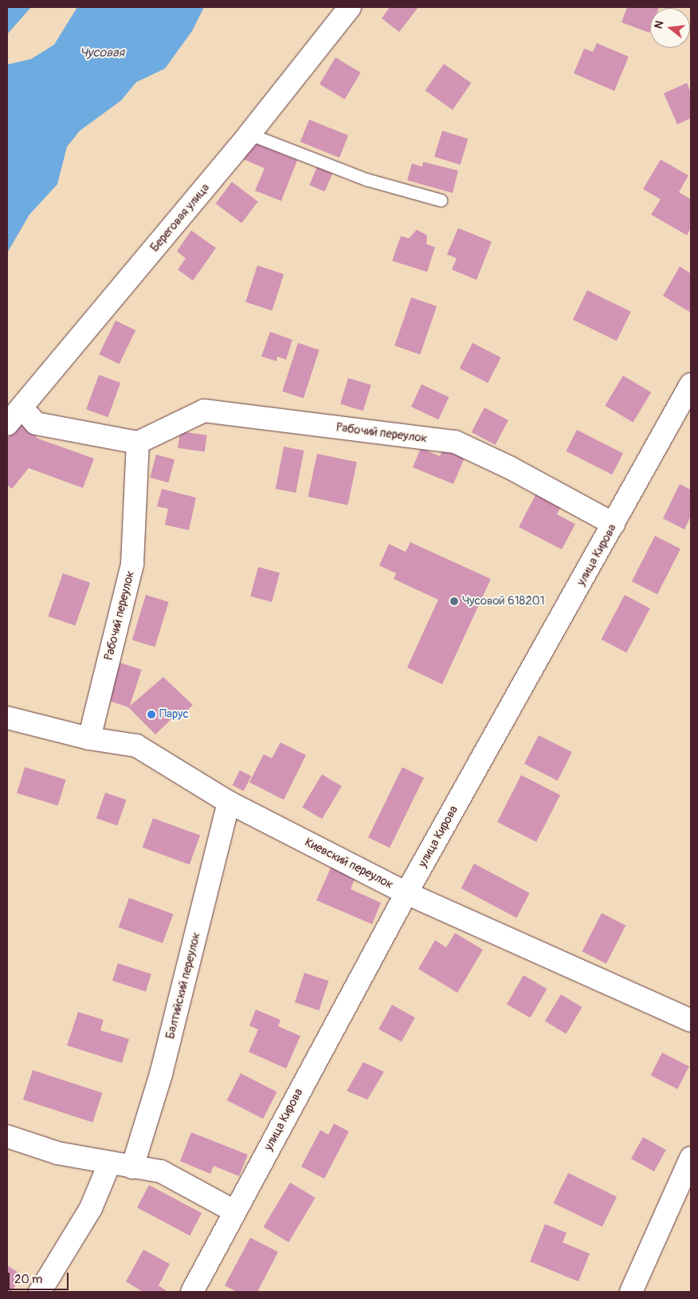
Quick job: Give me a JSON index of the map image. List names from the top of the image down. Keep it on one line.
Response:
{"streets":{"street":["Береговая улица","Рабочий переулок","улица Кирова","Киевский переулок","Балтийский переулок"]},"crossings":[["Рабочий переулок","улица Кирова"],["Рабочий переулок","Киевский переулок"],["улица Кирова","Киевский переулок"],["Киевский переулок","Балтийский переулок"]],"water":["Чусовая"],"places":["Чусовой 618201","Парус"],"scale_bar":"20 m","north":"left"}
